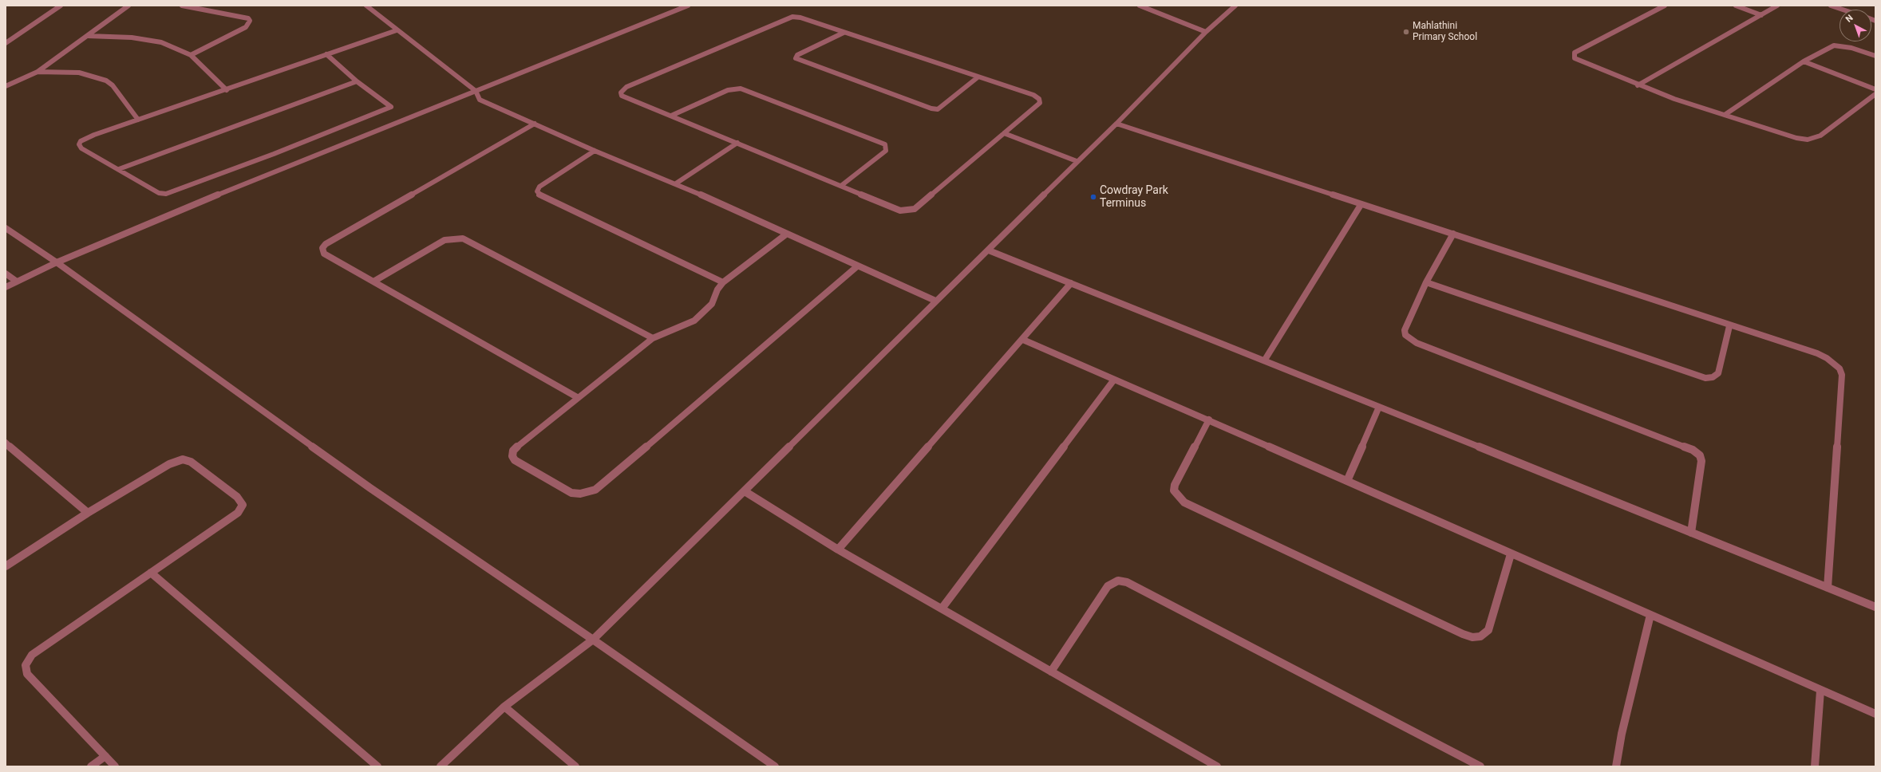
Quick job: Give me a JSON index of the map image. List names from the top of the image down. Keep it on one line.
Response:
{"places":["Mahlathini Primary School","Cowdray Park Terminus"],"north":"top left"}
